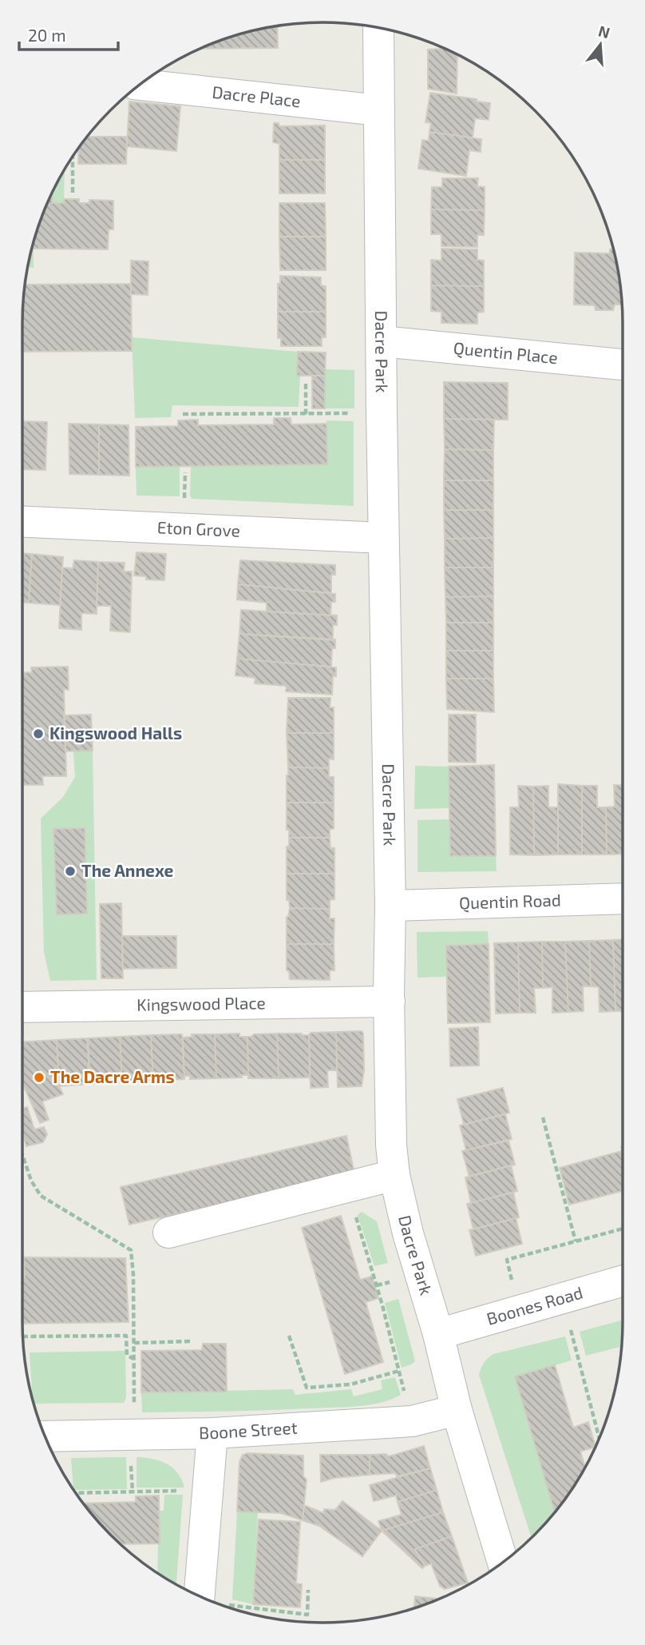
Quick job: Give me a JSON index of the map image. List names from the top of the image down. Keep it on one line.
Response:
{"streets":{"street":["Dacre Place","Dacre Park","Quentin Place","Eton Grove","Quentin Road","Kingswood Place","Boones Road","Boone Street"]},"crossings":[["Dacre Place","Dacre Park"],["Dacre Park","Quentin Place"],["Dacre Park","Eton Grove"],["Dacre Park","Quentin Road"],["Dacre Park","Kingswood Place"],["Dacre Park","Boones Road"],["Dacre Park","Boone Street"]],"places":["Kingswood Halls","The Annexe","The Dacre Arms"],"scale_bar":"20 m","north":"top"}
